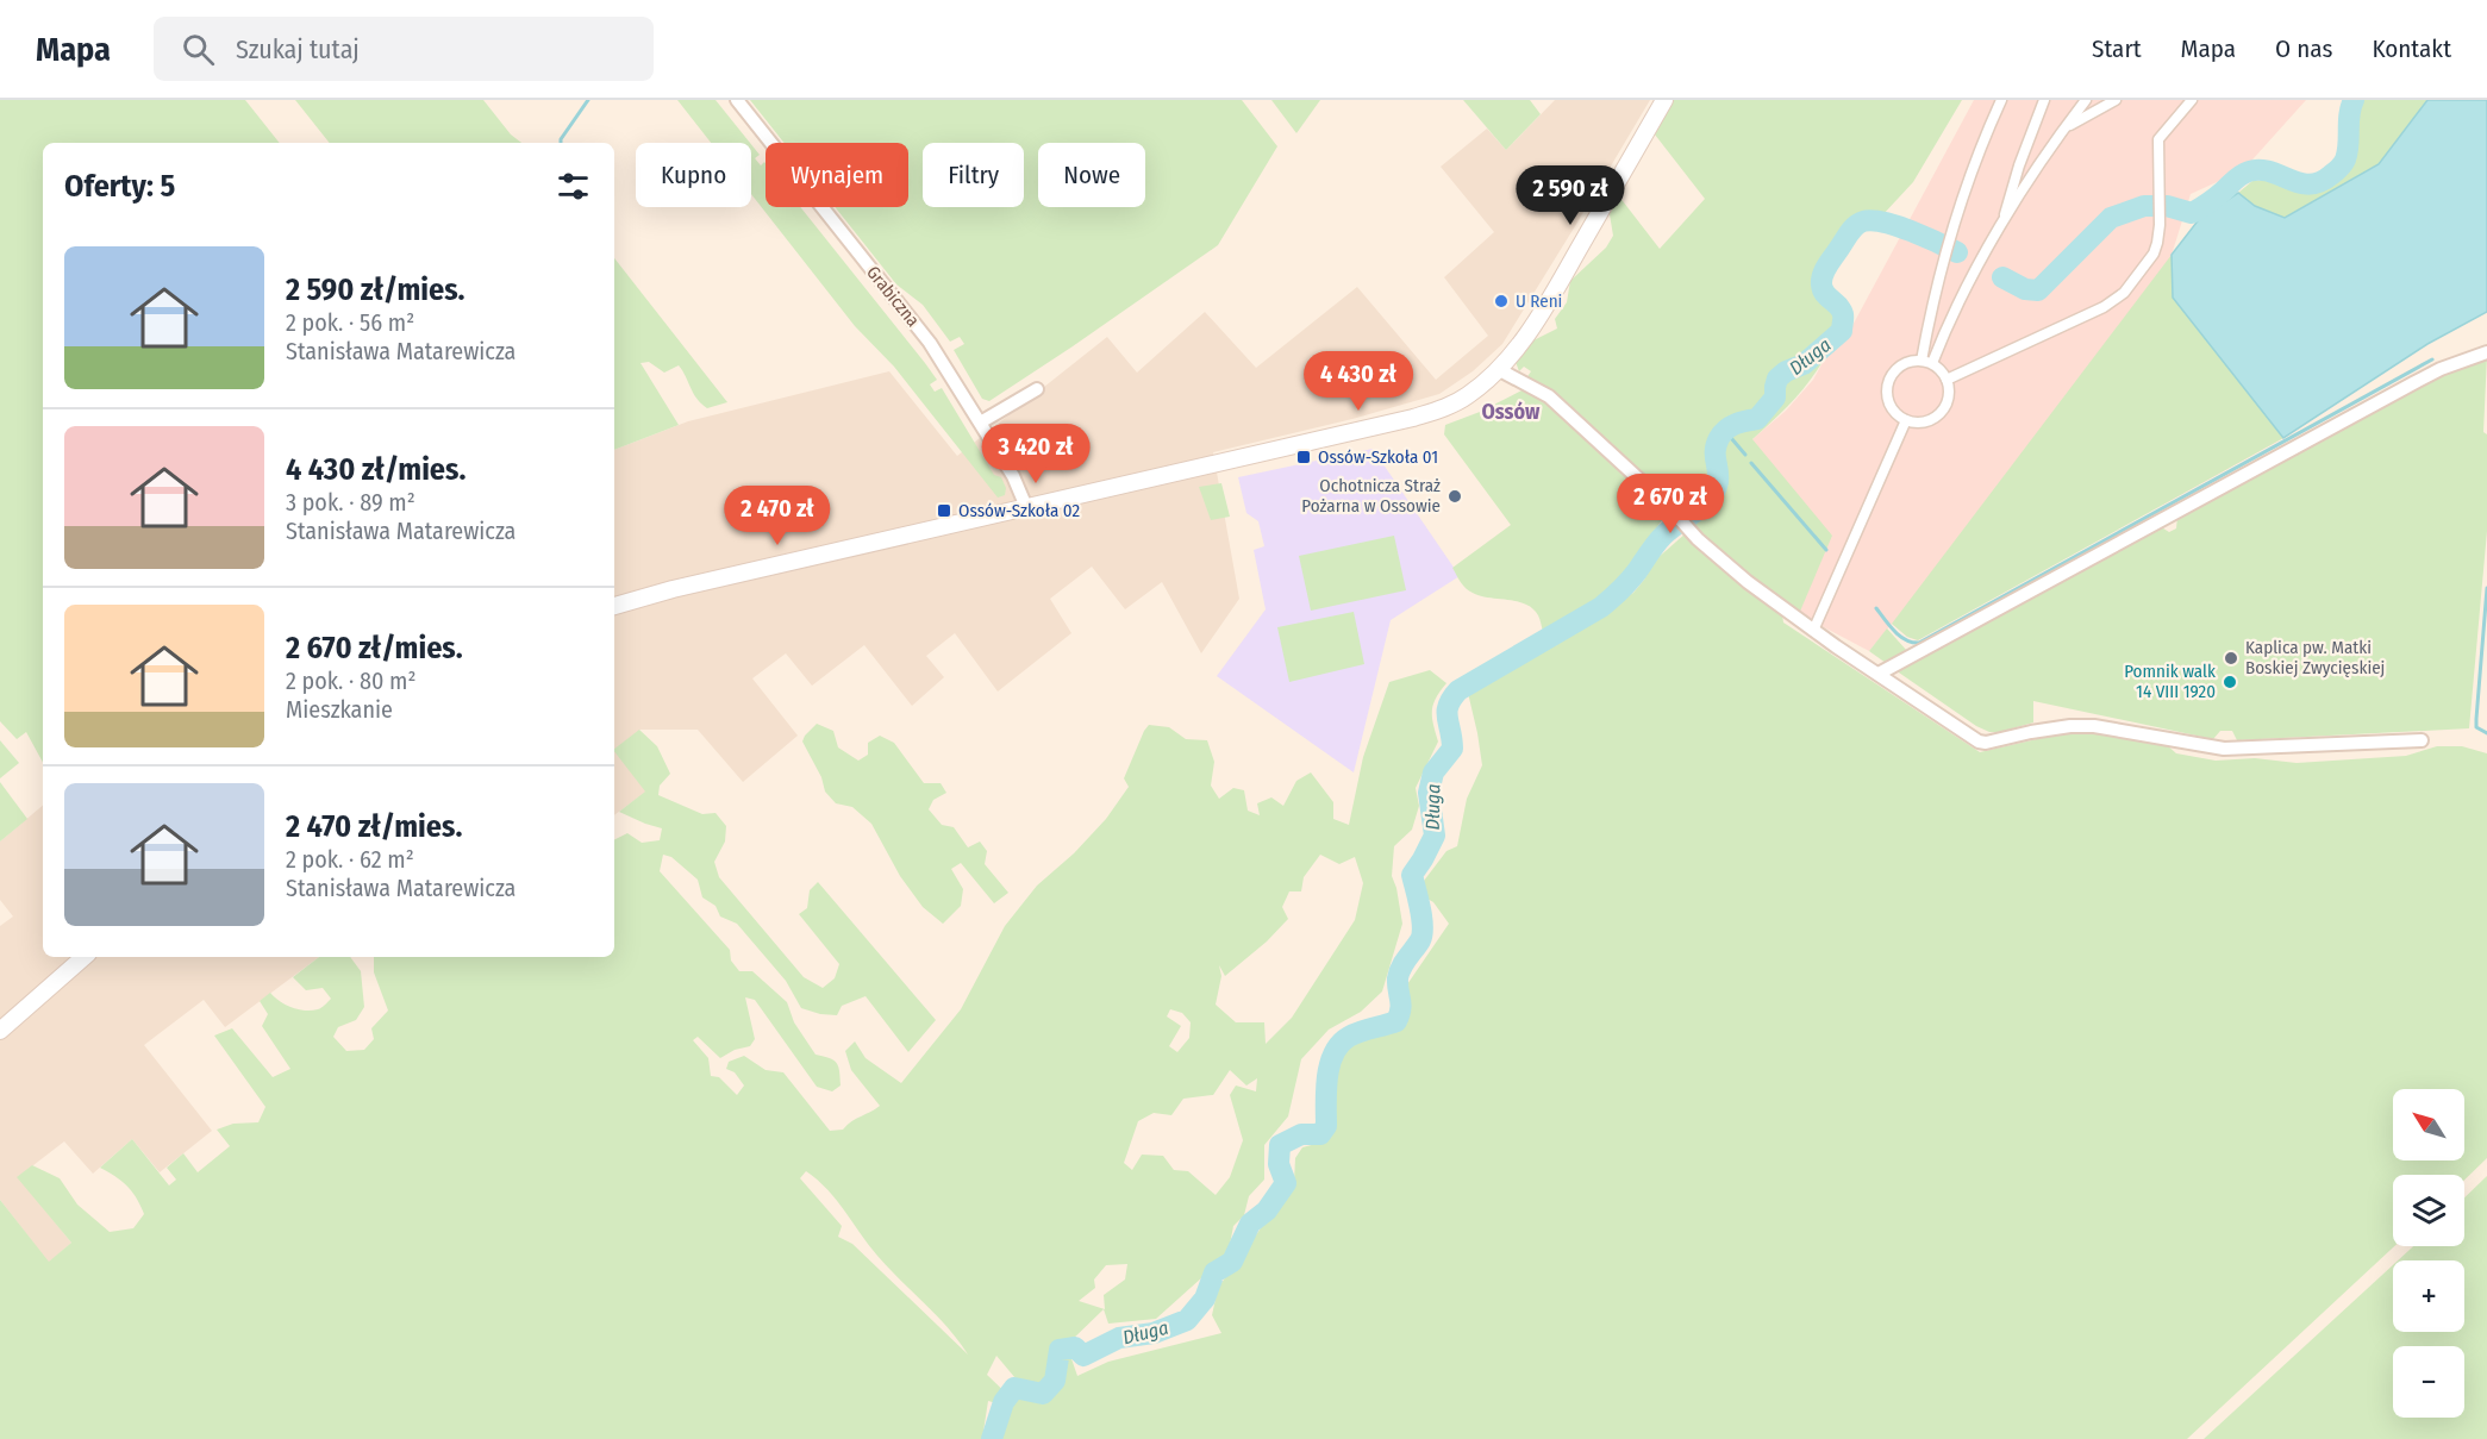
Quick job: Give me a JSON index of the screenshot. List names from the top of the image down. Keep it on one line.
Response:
{"streets":{"street":["Grabiczna"]},"districts":["Ossów"],"water":["Długa"],"places":{"other":["U Reni","Ochotnicza Straż Pożarna w Ossowie","Kaplica pw. Matki Boskiej Zwycięskiej","Pomnik walk 14 VIII 1920"],"transit":["Ossów-Szkoła 01","Ossów-Szkoła 02"]},"north":"top left","page":{"header":"Mapa","search":"Szukaj tutaj","nav":["Start","Mapa","O nas","Kontakt"],"chip":["Kupno","Wynajem","Filtry","Nowe"],"heading":"Oferty: 5","price":["2 590 zł","4 430 zł","3 420 zł","2 670 zł","2 470 zł"],"list":[{"name":"2 590 zł/mies.","note":"2 pok. · 56 m² · Stanisława Matarewicza"},{"name":"4 430 zł/mies.","note":"3 pok. · 89 m² · Stanisława Matarewicza"},{"name":"2 670 zł/mies.","note":"2 pok. · 80 m² · Mieszkanie"},{"name":"2 470 zł/mies.","note":"2 pok. · 62 m² · Stanisława Matarewicza"}],"map_buttons":["+","−"]}}
